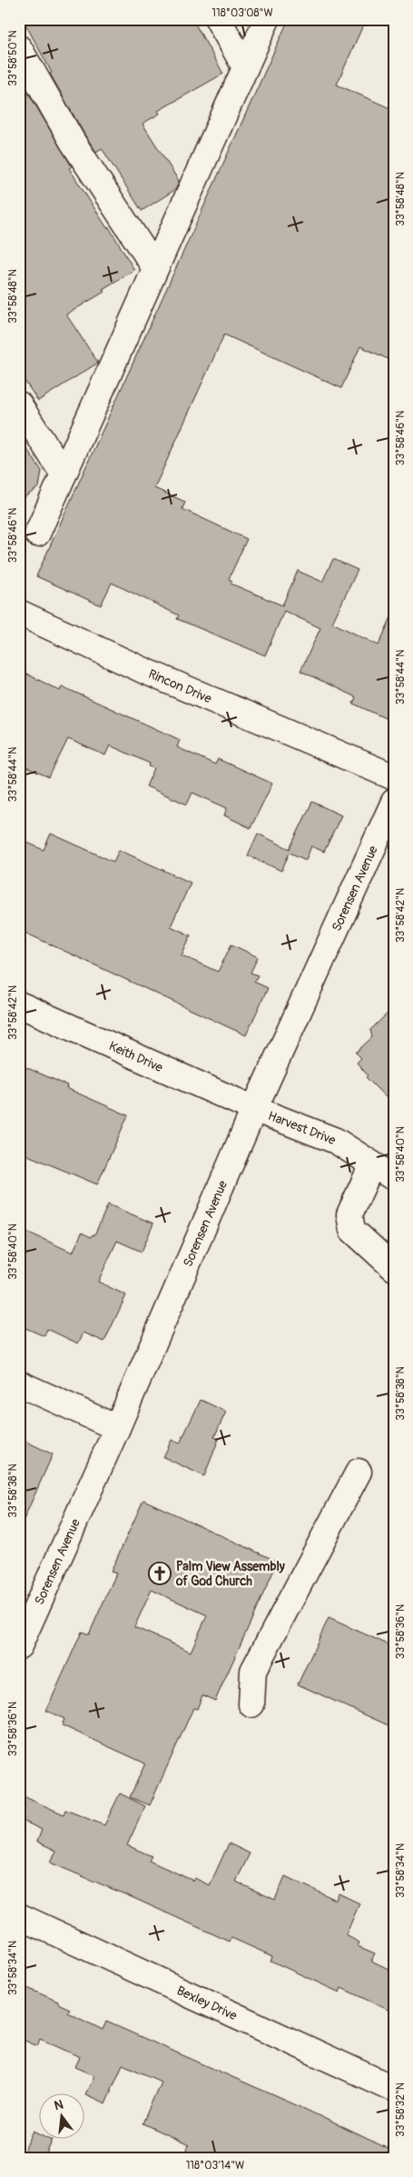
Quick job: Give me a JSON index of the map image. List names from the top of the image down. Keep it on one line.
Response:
{"streets":{"street":["Rincon Drive","Sorensen Avenue","Keith Drive","Harvest Drive","Bexley Drive"]},"crossings":[["Sorensen Avenue","Keith Drive"],["Sorensen Avenue","Harvest Drive"],["Keith Drive","Harvest Drive"]],"places":{"church":["Palm View Assembly of God Church"]},"north":"top","coordinates":["118°03'08\"W","33°58'50\"N","33°58'48\"N","33°58'46\"N","33°58'44\"N","33°58'42\"N","33°58'40\"N","33°58'38\"N","33°58'36\"N","33°58'34\"N","33°58'32\"N","118°03'14\"W"]}
